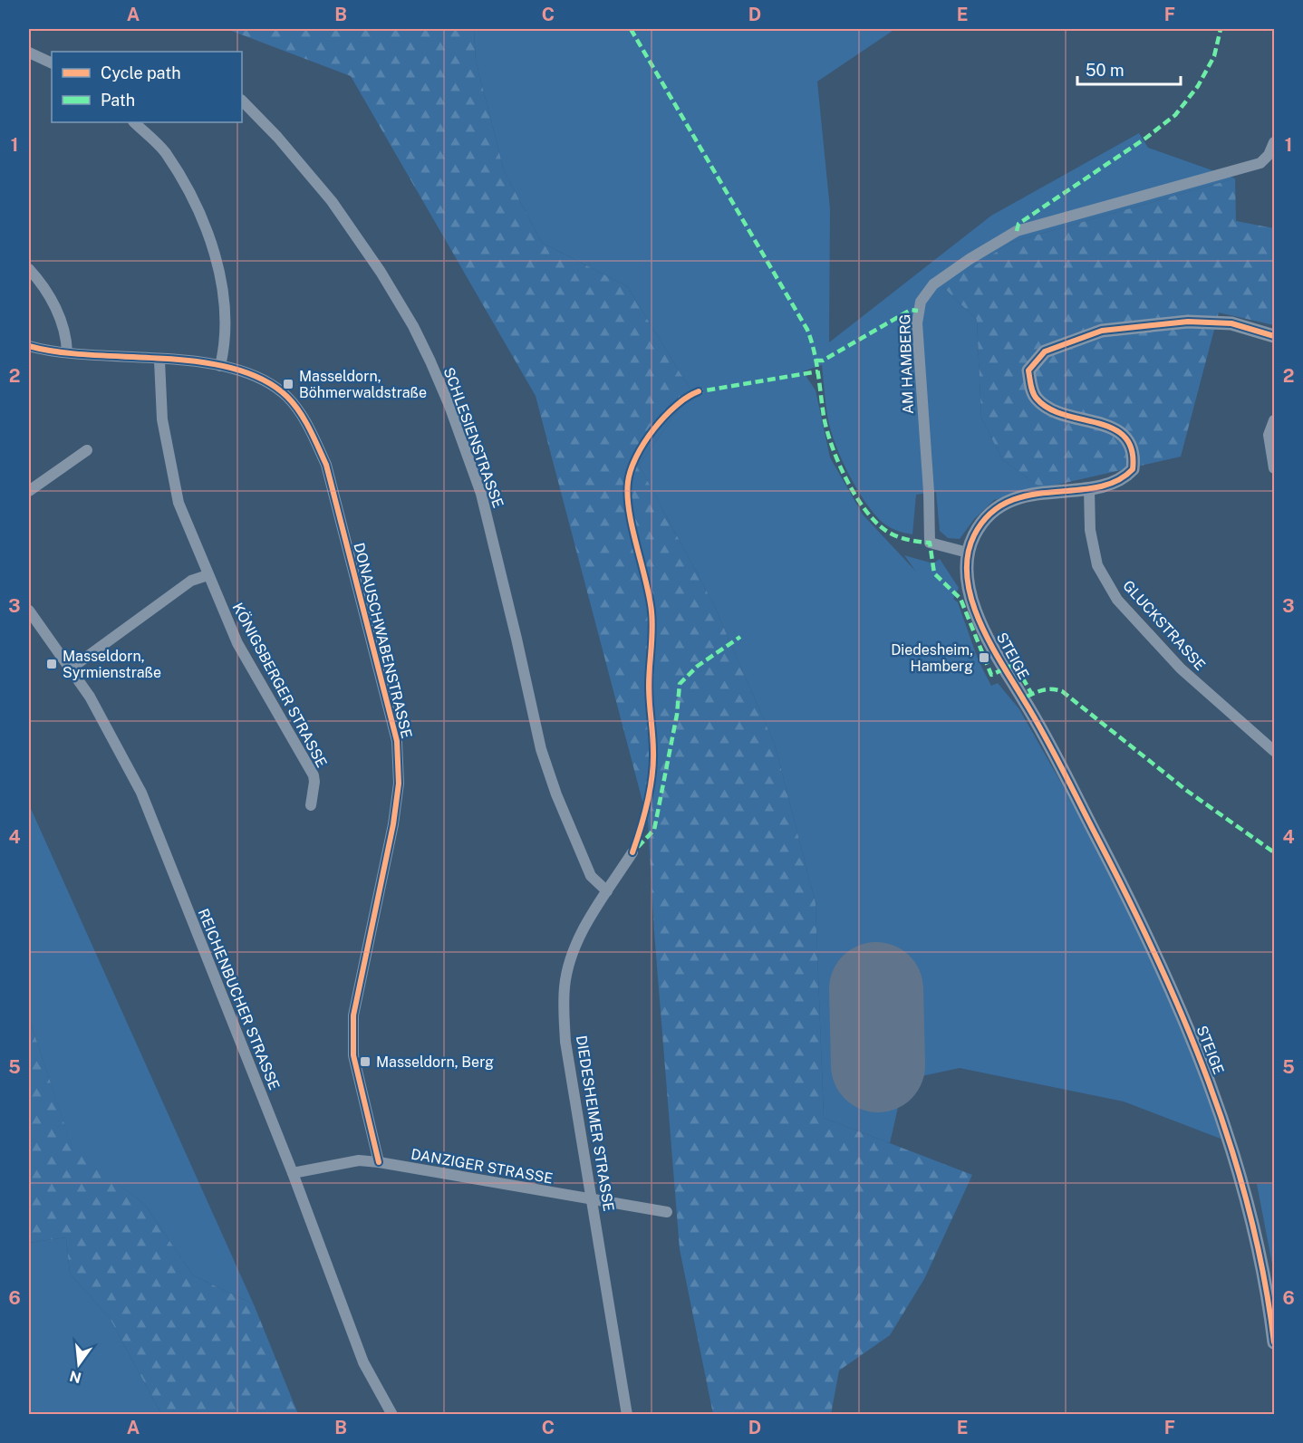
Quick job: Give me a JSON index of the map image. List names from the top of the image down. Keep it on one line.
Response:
{"streets":{"street":["AM HAMBERG","SCHLESIENSTRASSE","GLUCKSTRASSE","DONAUSCHWABENSTRASSE","STEIGE","KÖNIGSBERGER STRASSE","REICHENBUCHER STRASSE","DIEDESHEIMER STRASSE","DANZIGER STRASSE"]},"crossings":[["AM HAMBERG","STEIGE"],["SCHLESIENSTRASSE","DIEDESHEIMER STRASSE"],["GLUCKSTRASSE","STEIGE"],["DONAUSCHWABENSTRASSE","KÖNIGSBERGER STRASSE"],["DONAUSCHWABENSTRASSE","DANZIGER STRASSE"],["REICHENBUCHER STRASSE","DANZIGER STRASSE"],["DIEDESHEIMER STRASSE","DANZIGER STRASSE"]],"places":{"transit":["Masseldorn, Böhmerwaldstraße","Diedesheim, Hamberg","Masseldorn, Syrmienstraße","Masseldorn, Berg"]},"legend":["Cycle path","Path"],"scale_bar":"50 m","north":"bottom","grid":{"columns":["A","B","C","D","E","F"],"rows":["1","2","3","4","5","6"]}}
